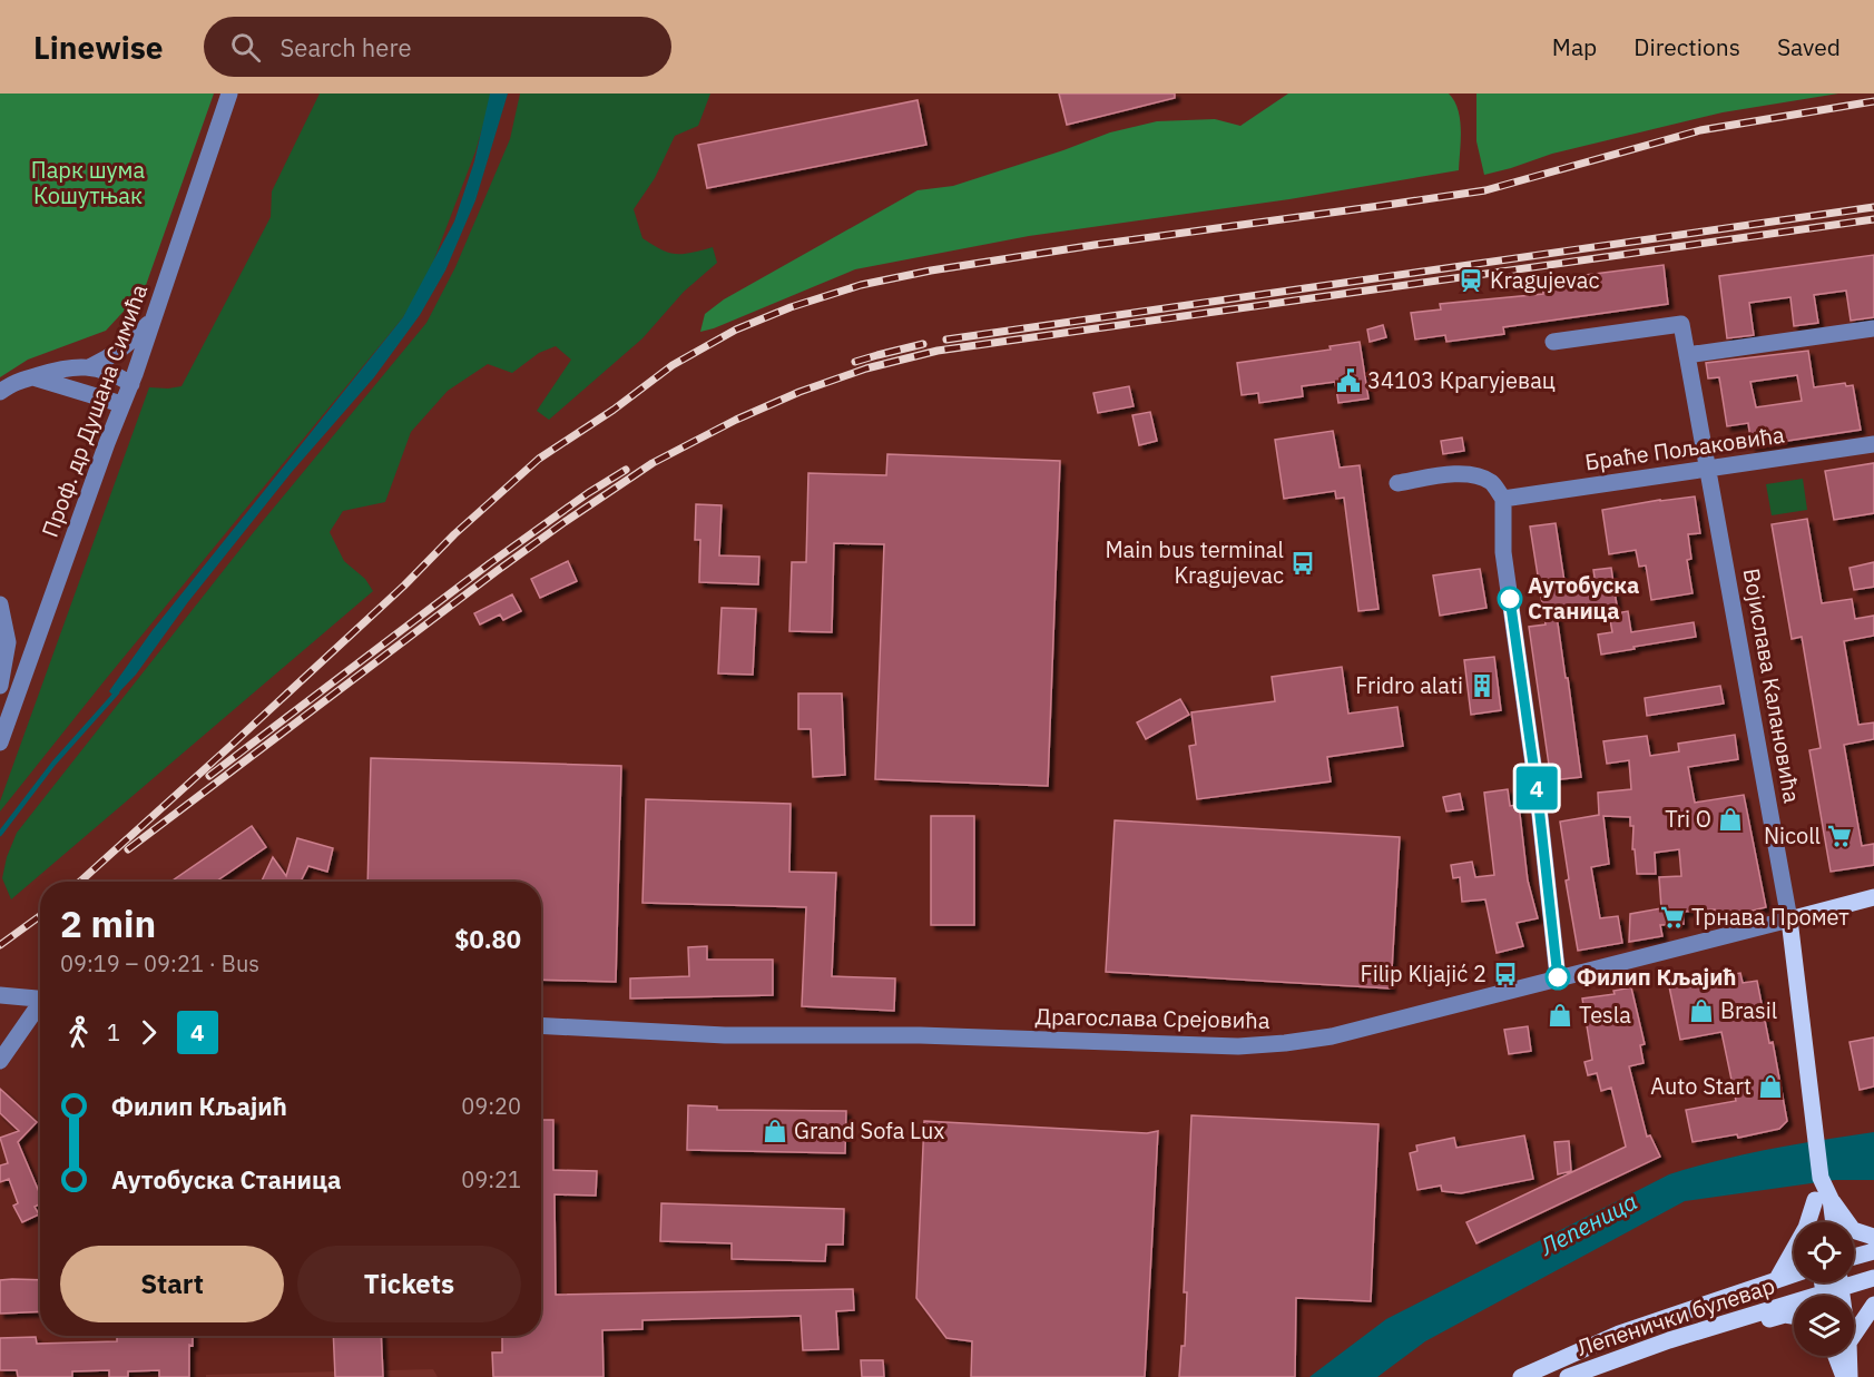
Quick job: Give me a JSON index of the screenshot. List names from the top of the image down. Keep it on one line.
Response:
{"streets":{"main road":["Војислава Калановића","Драгослава Срејовића","Лепенички булевар"],"street":["Проф. др Душана Симића","Браће Пољаковића"]},"crossings":[["Браће Пољаковића","Војислава Калановића"],["Војислава Калановића","Драгослава Срејовића"]],"water":["Лепеница"],"parks":["Парк шума Кошутњак"],"places":{"station":["Kragujevac"],"public building":["34103 Крагујевац"],"bus stop":["Main bus terminal Kragujevac","Filip Kljajić 2"],"other":["Аутобуска Станица","Филип Кљајић"],"building":["Fridro alati"],"shop":["Tri O","Brasil","Tesla","Auto Start","Grand Sofa Lux"],"supermarket":["Nicoll","Трнава Промет"]},"lines":["bus line 4"],"page":{"header":"Linewise","search":"Search here","nav":["Map","Directions","Saved"],"on_map":"4","heading":["2 min","09:19 – 09:21 · Bus","$0.80"],"legs":["1","4"],"list":[{"name":"Филип Кљајић","value":"09:20"},{"name":"Аутобуска Станица","value":"09:21"}],"buttons":["Start","Tickets"]}}
